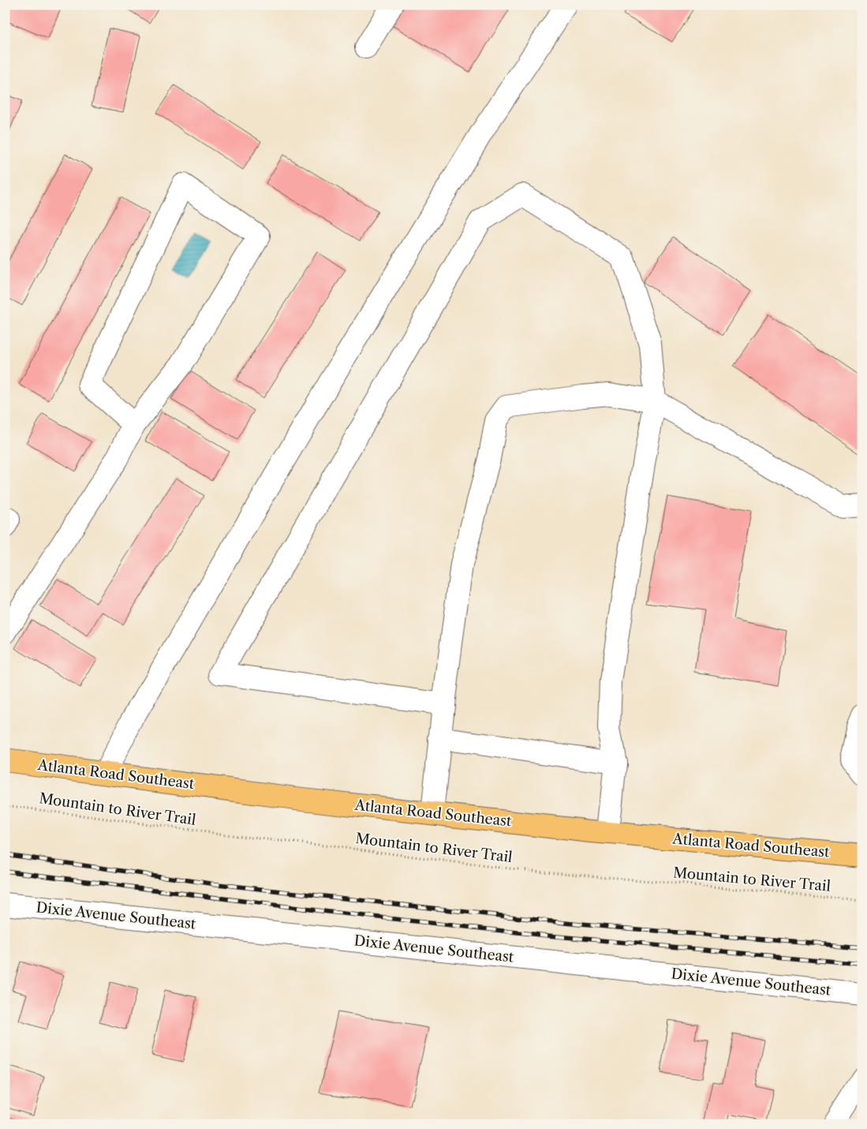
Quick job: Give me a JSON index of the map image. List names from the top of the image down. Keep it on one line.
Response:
{"streets":{"main road":["Atlanta Road Southeast"],"street":["Dixie Avenue Southeast"],"path":["Mountain to River Trail"]}}
